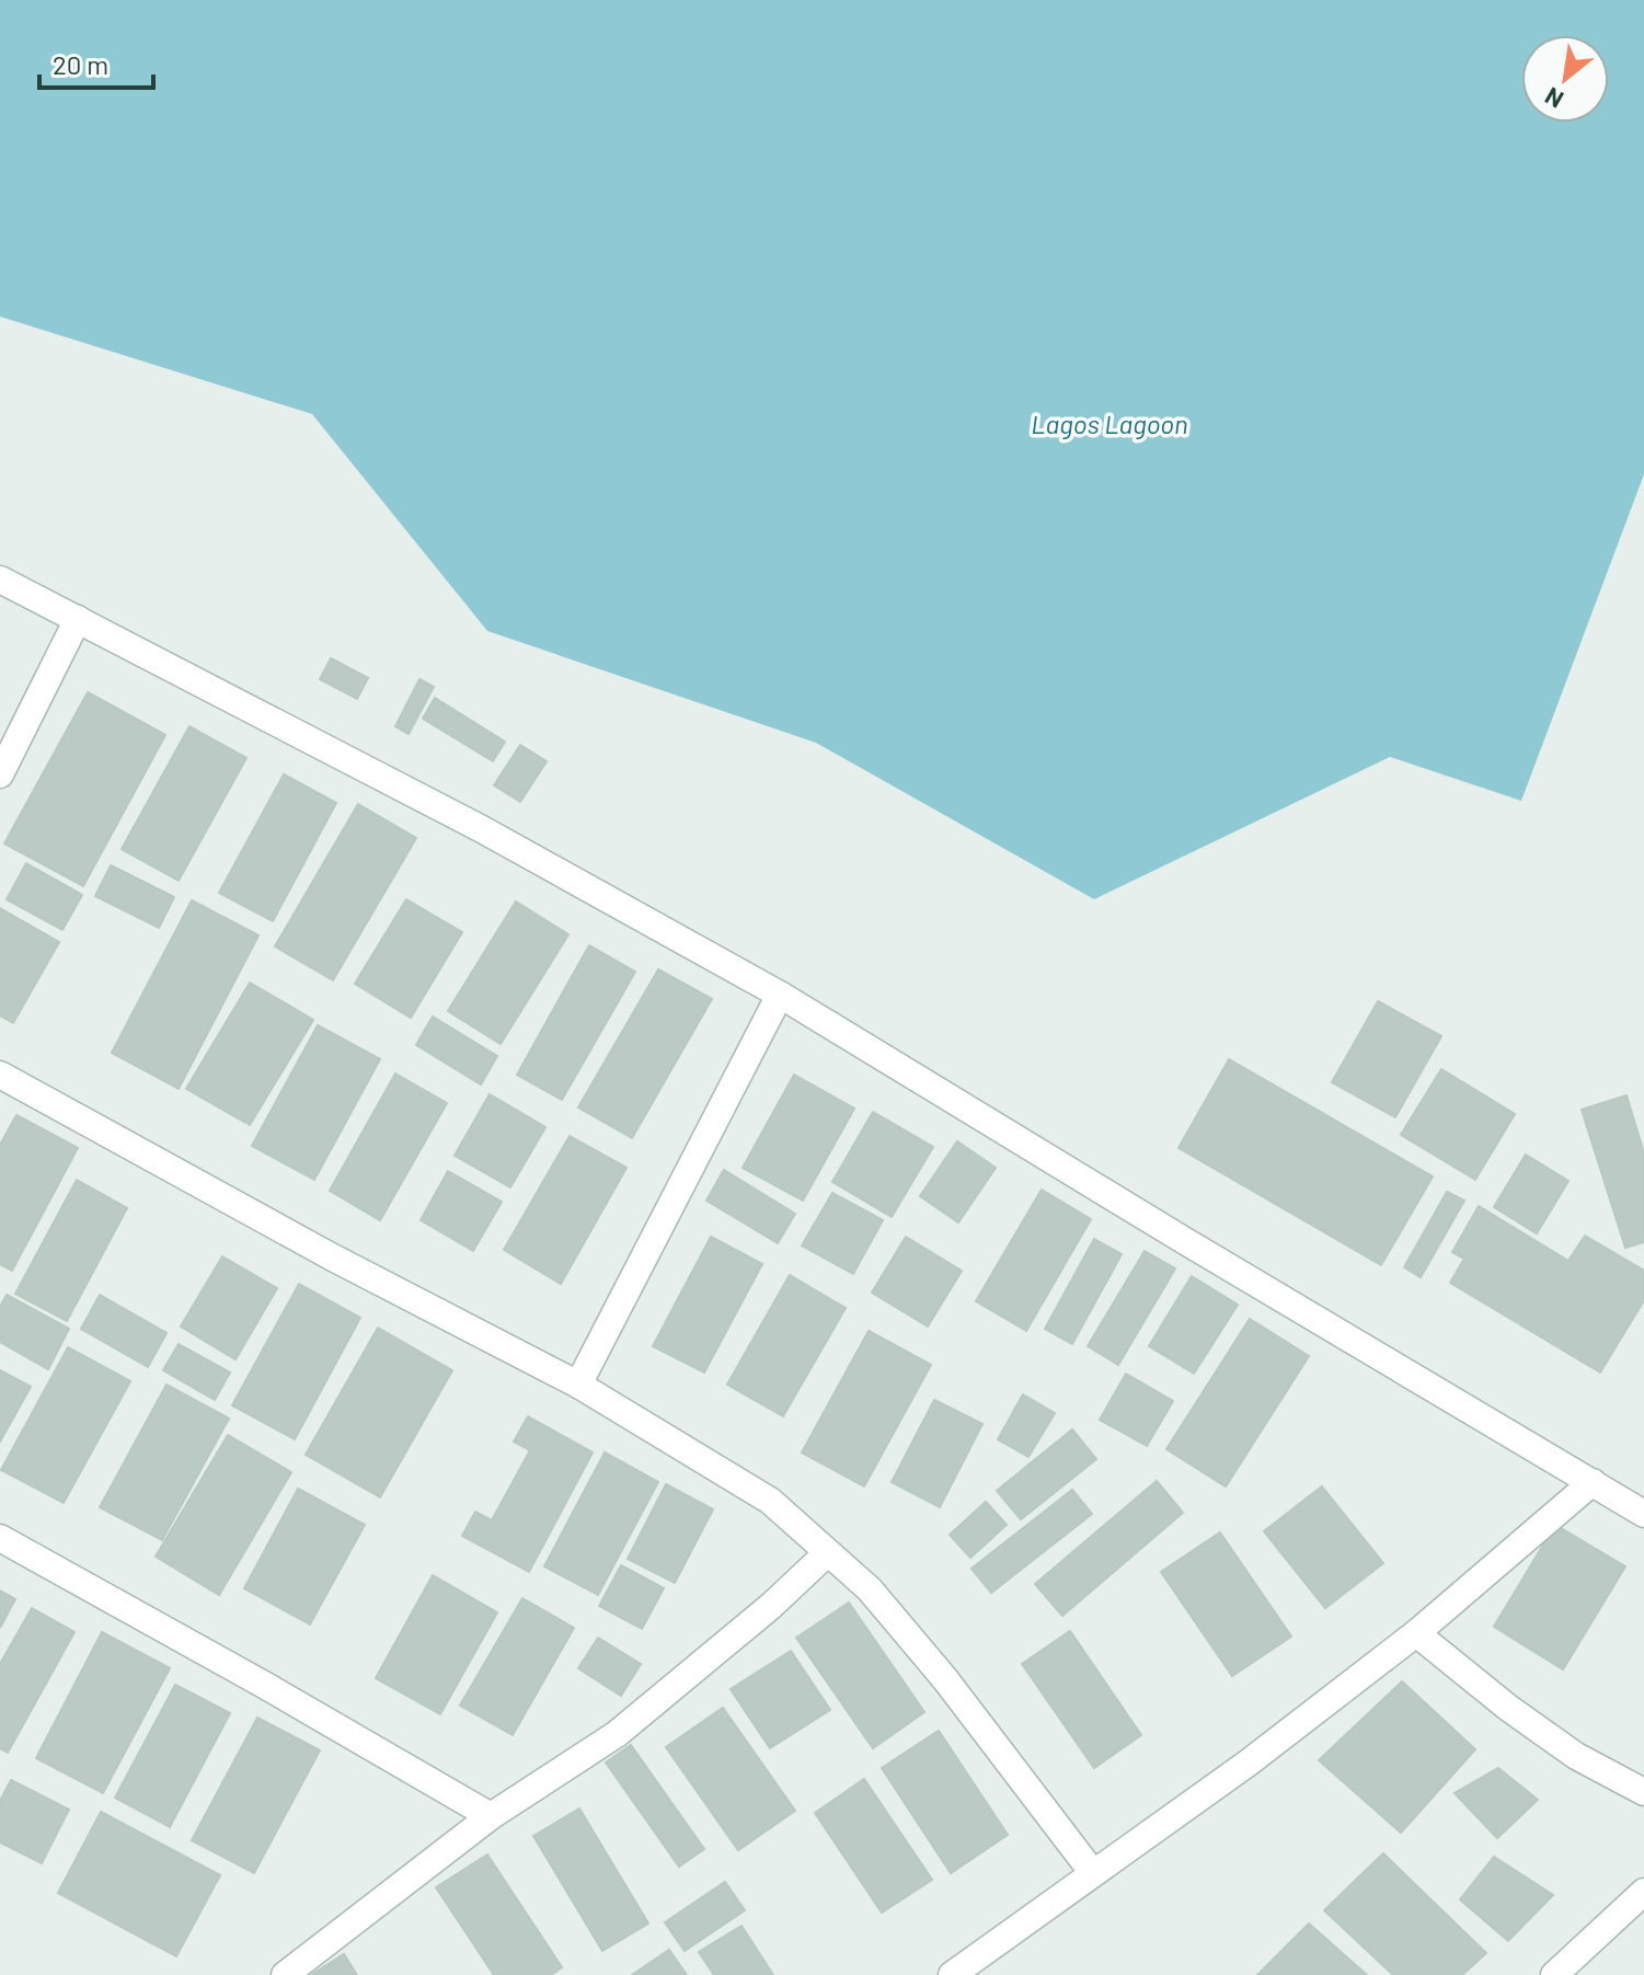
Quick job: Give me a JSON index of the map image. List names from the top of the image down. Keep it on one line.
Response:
{"water":["Lagos Lagoon"],"scale_bar":"20 m","north":"bottom left"}
